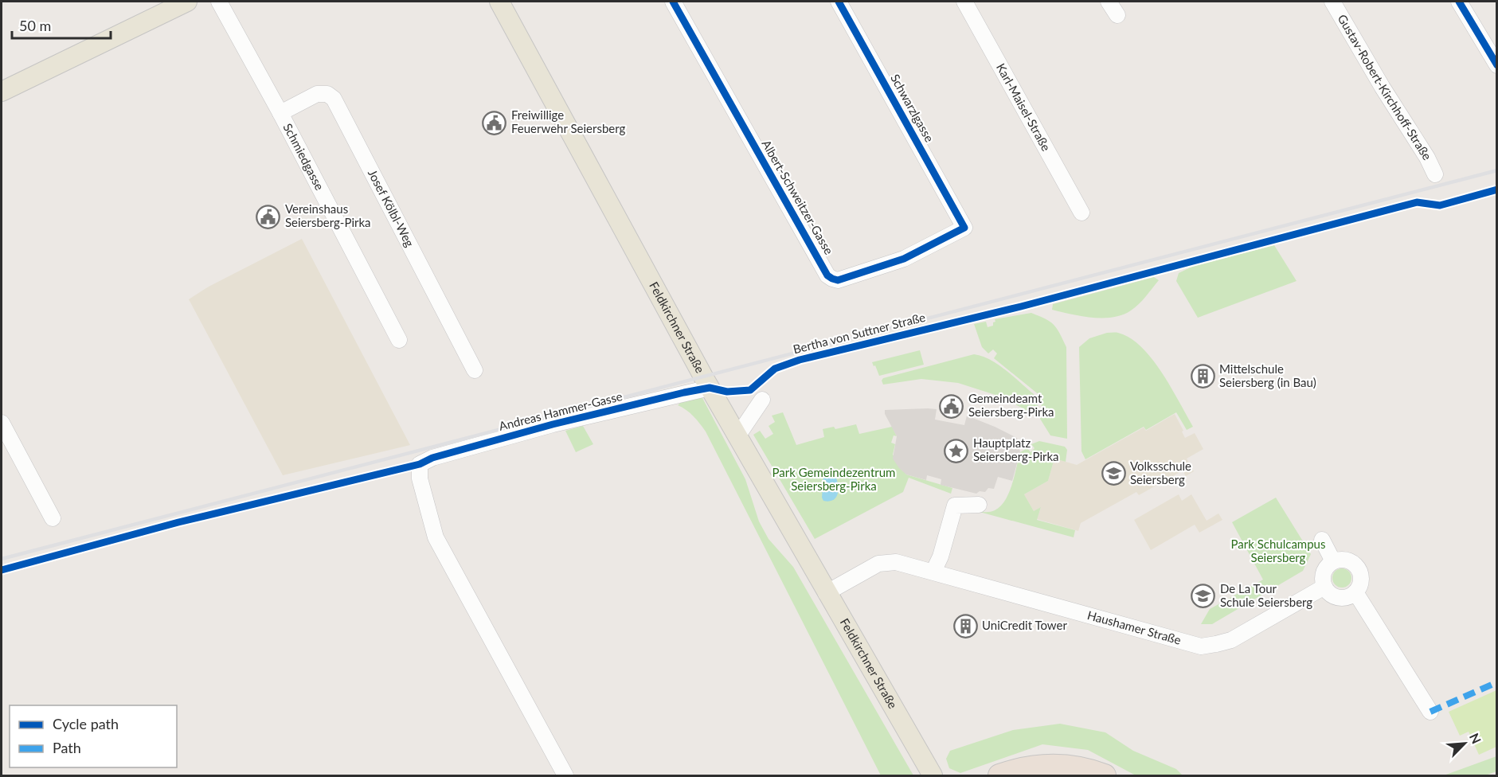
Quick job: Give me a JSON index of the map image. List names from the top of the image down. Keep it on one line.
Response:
{"streets":{"main road":["Feldkirchner Straße"],"street":["Gustav-Robert-Kirchhoff-Straße","Karl-Maisel-Straße","Schwarzlgasse","Schmiedgasse","Albert-Schweitzer-Gasse","Josef Kölbl-Weg","Andreas Hammer-Gasse","Haushamer Straße"],"cycle path":["Bertha von Suttner Straße"]},"crossings":[["Schwarzlgasse","Albert-Schweitzer-Gasse"],["Schmiedgasse","Josef Kölbl-Weg"],["Feldkirchner Straße","Andreas Hammer-Gasse"],["Feldkirchner Straße","Haushamer Straße"]],"parks":["Park Gemeindezentrum Seiersberg-Pirka","Park Schulcampus Seiersberg"],"places":{"public building":["Freiwillige Feuerwehr Seiersberg","Vereinshaus Seiersberg-Pirka","Gemeindeamt Seiersberg-Pirka"],"building":["Mittelschule Seiersberg (in Bau)","UniCredit Tower"],"place":["Hauptplatz Seiersberg-Pirka"],"school or university":["Volksschule Seiersberg","De La Tour Schule Seiersberg"]},"legend":["Cycle path","Path"],"scale_bar":"50 m","north":"top right"}
